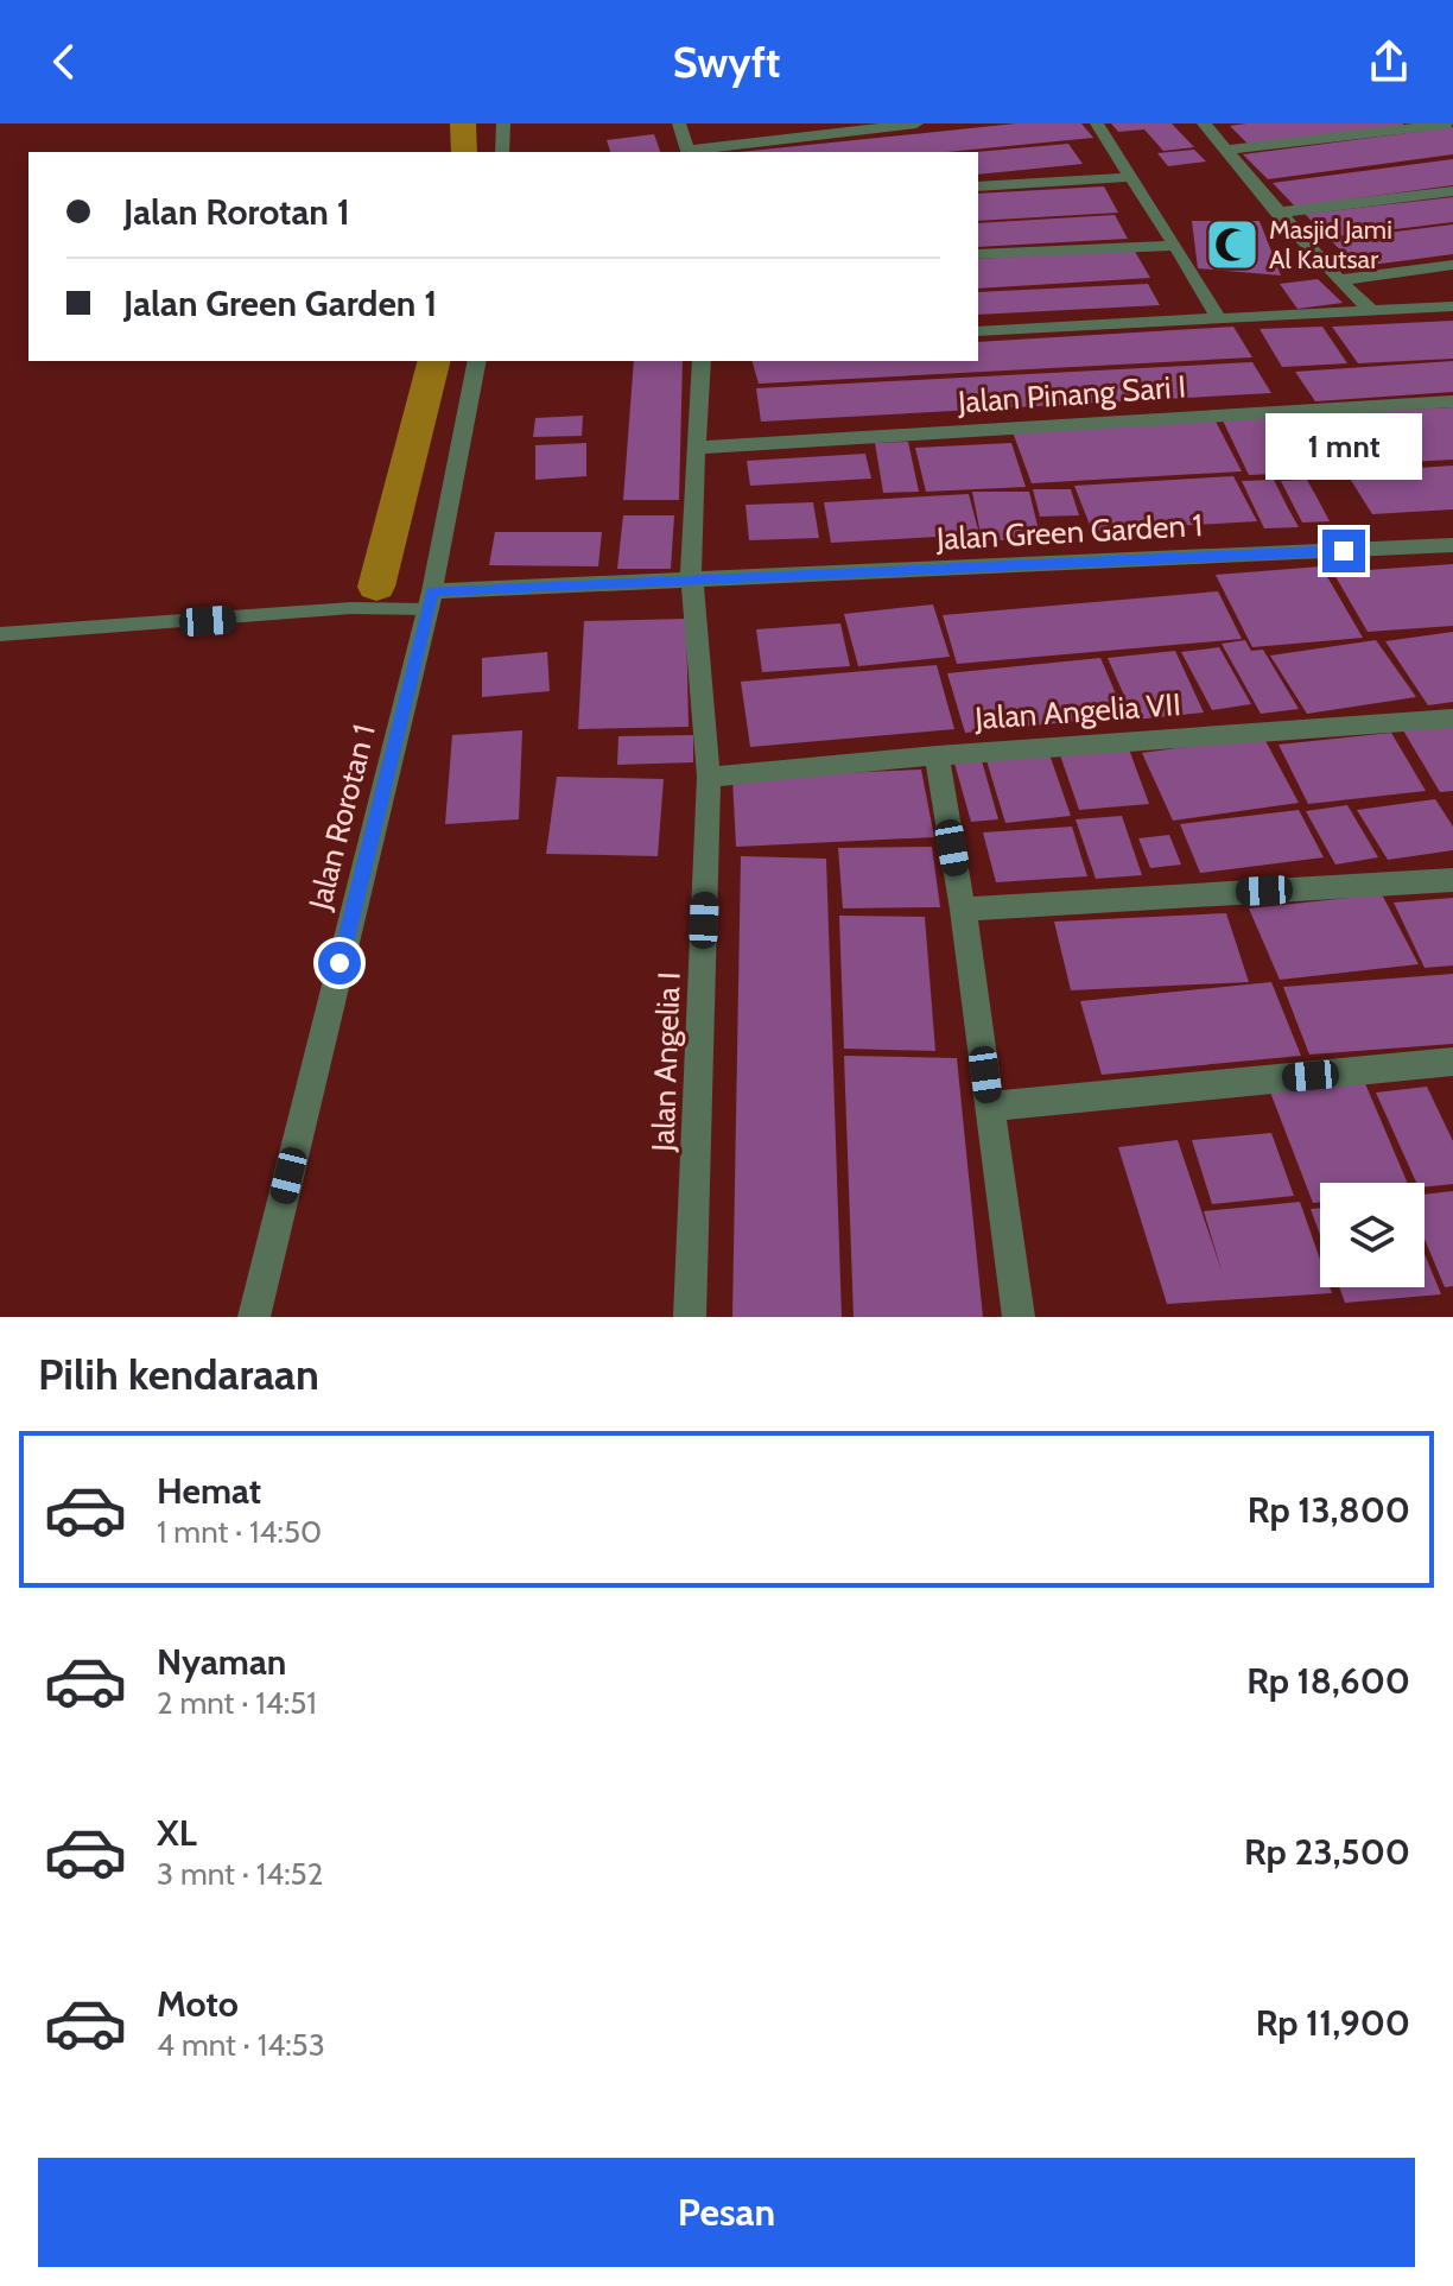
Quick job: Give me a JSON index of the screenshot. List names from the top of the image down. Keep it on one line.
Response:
{"streets":{"street":["Jalan Pinang Sari I","Jalan Green Garden 1","Jalan Angelia VII","Jalan Rorotan 1","Jalan Angelia I"]},"crossings":[["Jalan Green Garden 1","Jalan Rorotan 1"],["Jalan Green Garden 1","Jalan Angelia I"],["Jalan Angelia VII","Jalan Angelia I"]],"places":{"mosque":["Masjid Jami Al Kautsar"]},"page":{"header":"Swyft","banner":["Jalan Rorotan 1","Jalan Green Garden 1"],"bubble":"1 mnt","heading":"Pilih kendaraan","list":[{"name":"Hemat","note":"1 mnt · 14:50","value":"Rp 13,800"},{"name":"Nyaman","note":"2 mnt · 14:51","value":"Rp 18,600"},{"name":"XL","note":"3 mnt · 14:52","value":"Rp 23,500"},{"name":"Moto","note":"4 mnt · 14:53","value":"Rp 11,900"}],"buttons":"Pesan"}}
